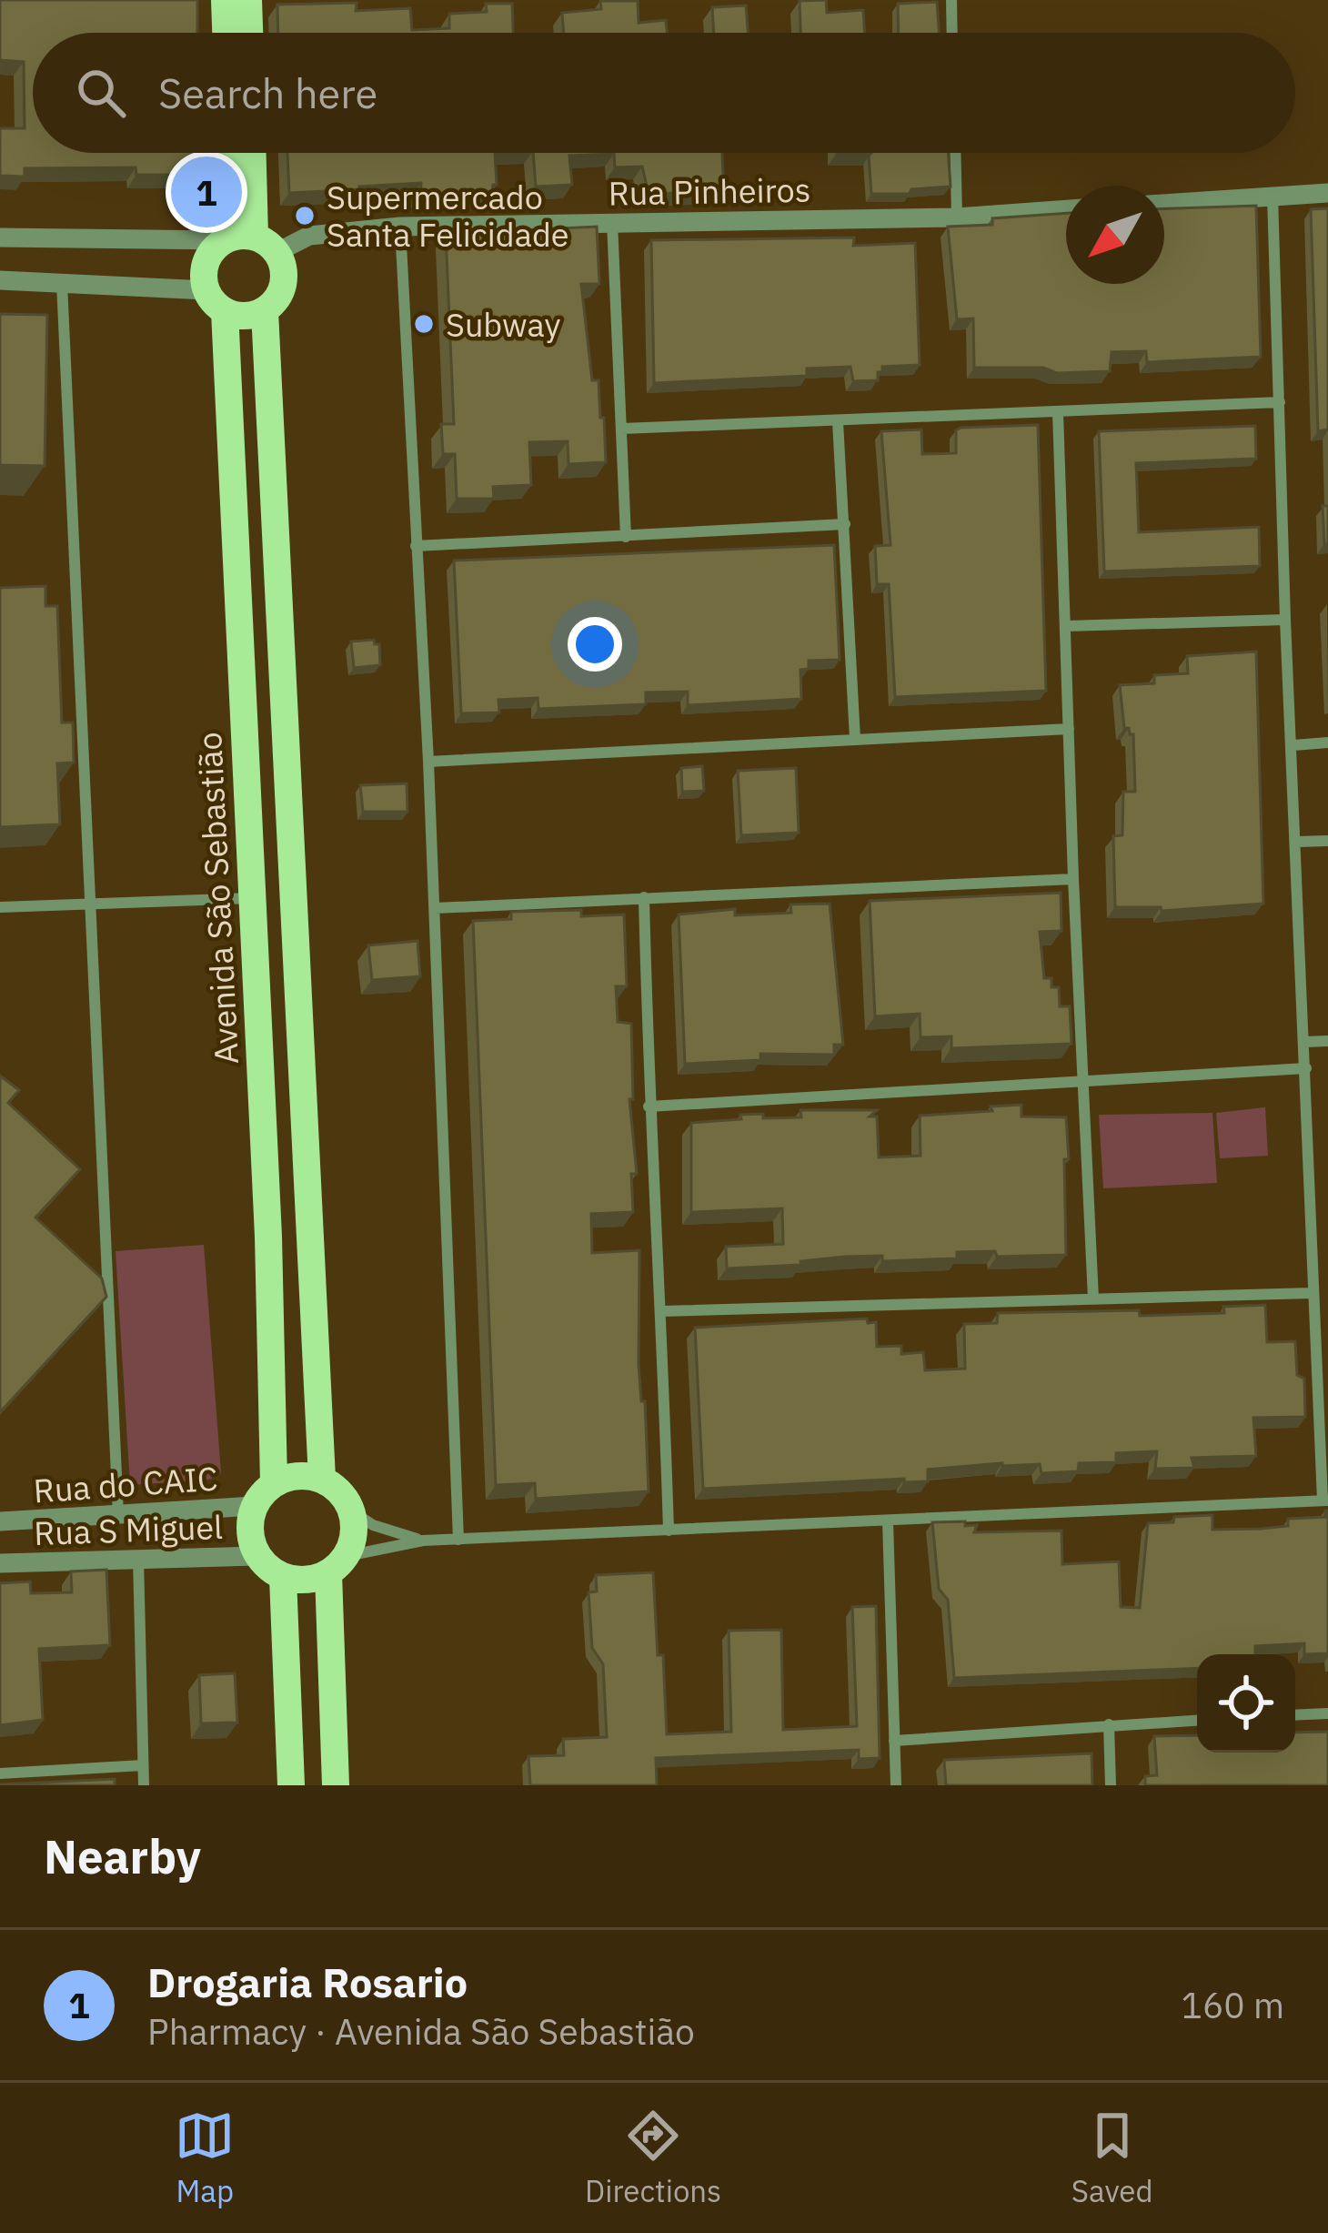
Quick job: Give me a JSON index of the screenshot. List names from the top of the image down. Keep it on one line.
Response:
{"streets":{"main road":["Avenida São Sebastião"],"street":["Rua Pinheiros","Rua do CAIC","Rua S Miguel"]},"crossings":[["Rua Pinheiros","Avenida São Sebastião"],["Avenida São Sebastião","Rua do CAIC"],["Avenida São Sebastião","Rua S Miguel"],["Rua do CAIC","Rua S Miguel"]],"places":["Supermercado Santa Felicidade","Subway"],"north":"bottom left","page":{"search":"Search here","pins":"1","heading":"Nearby","list":[{"mark":"1","name":"Drogaria Rosario","note":"Pharmacy · Avenida São Sebastião","value":"160 m"}],"nav":["Map","Directions","Saved"]}}
